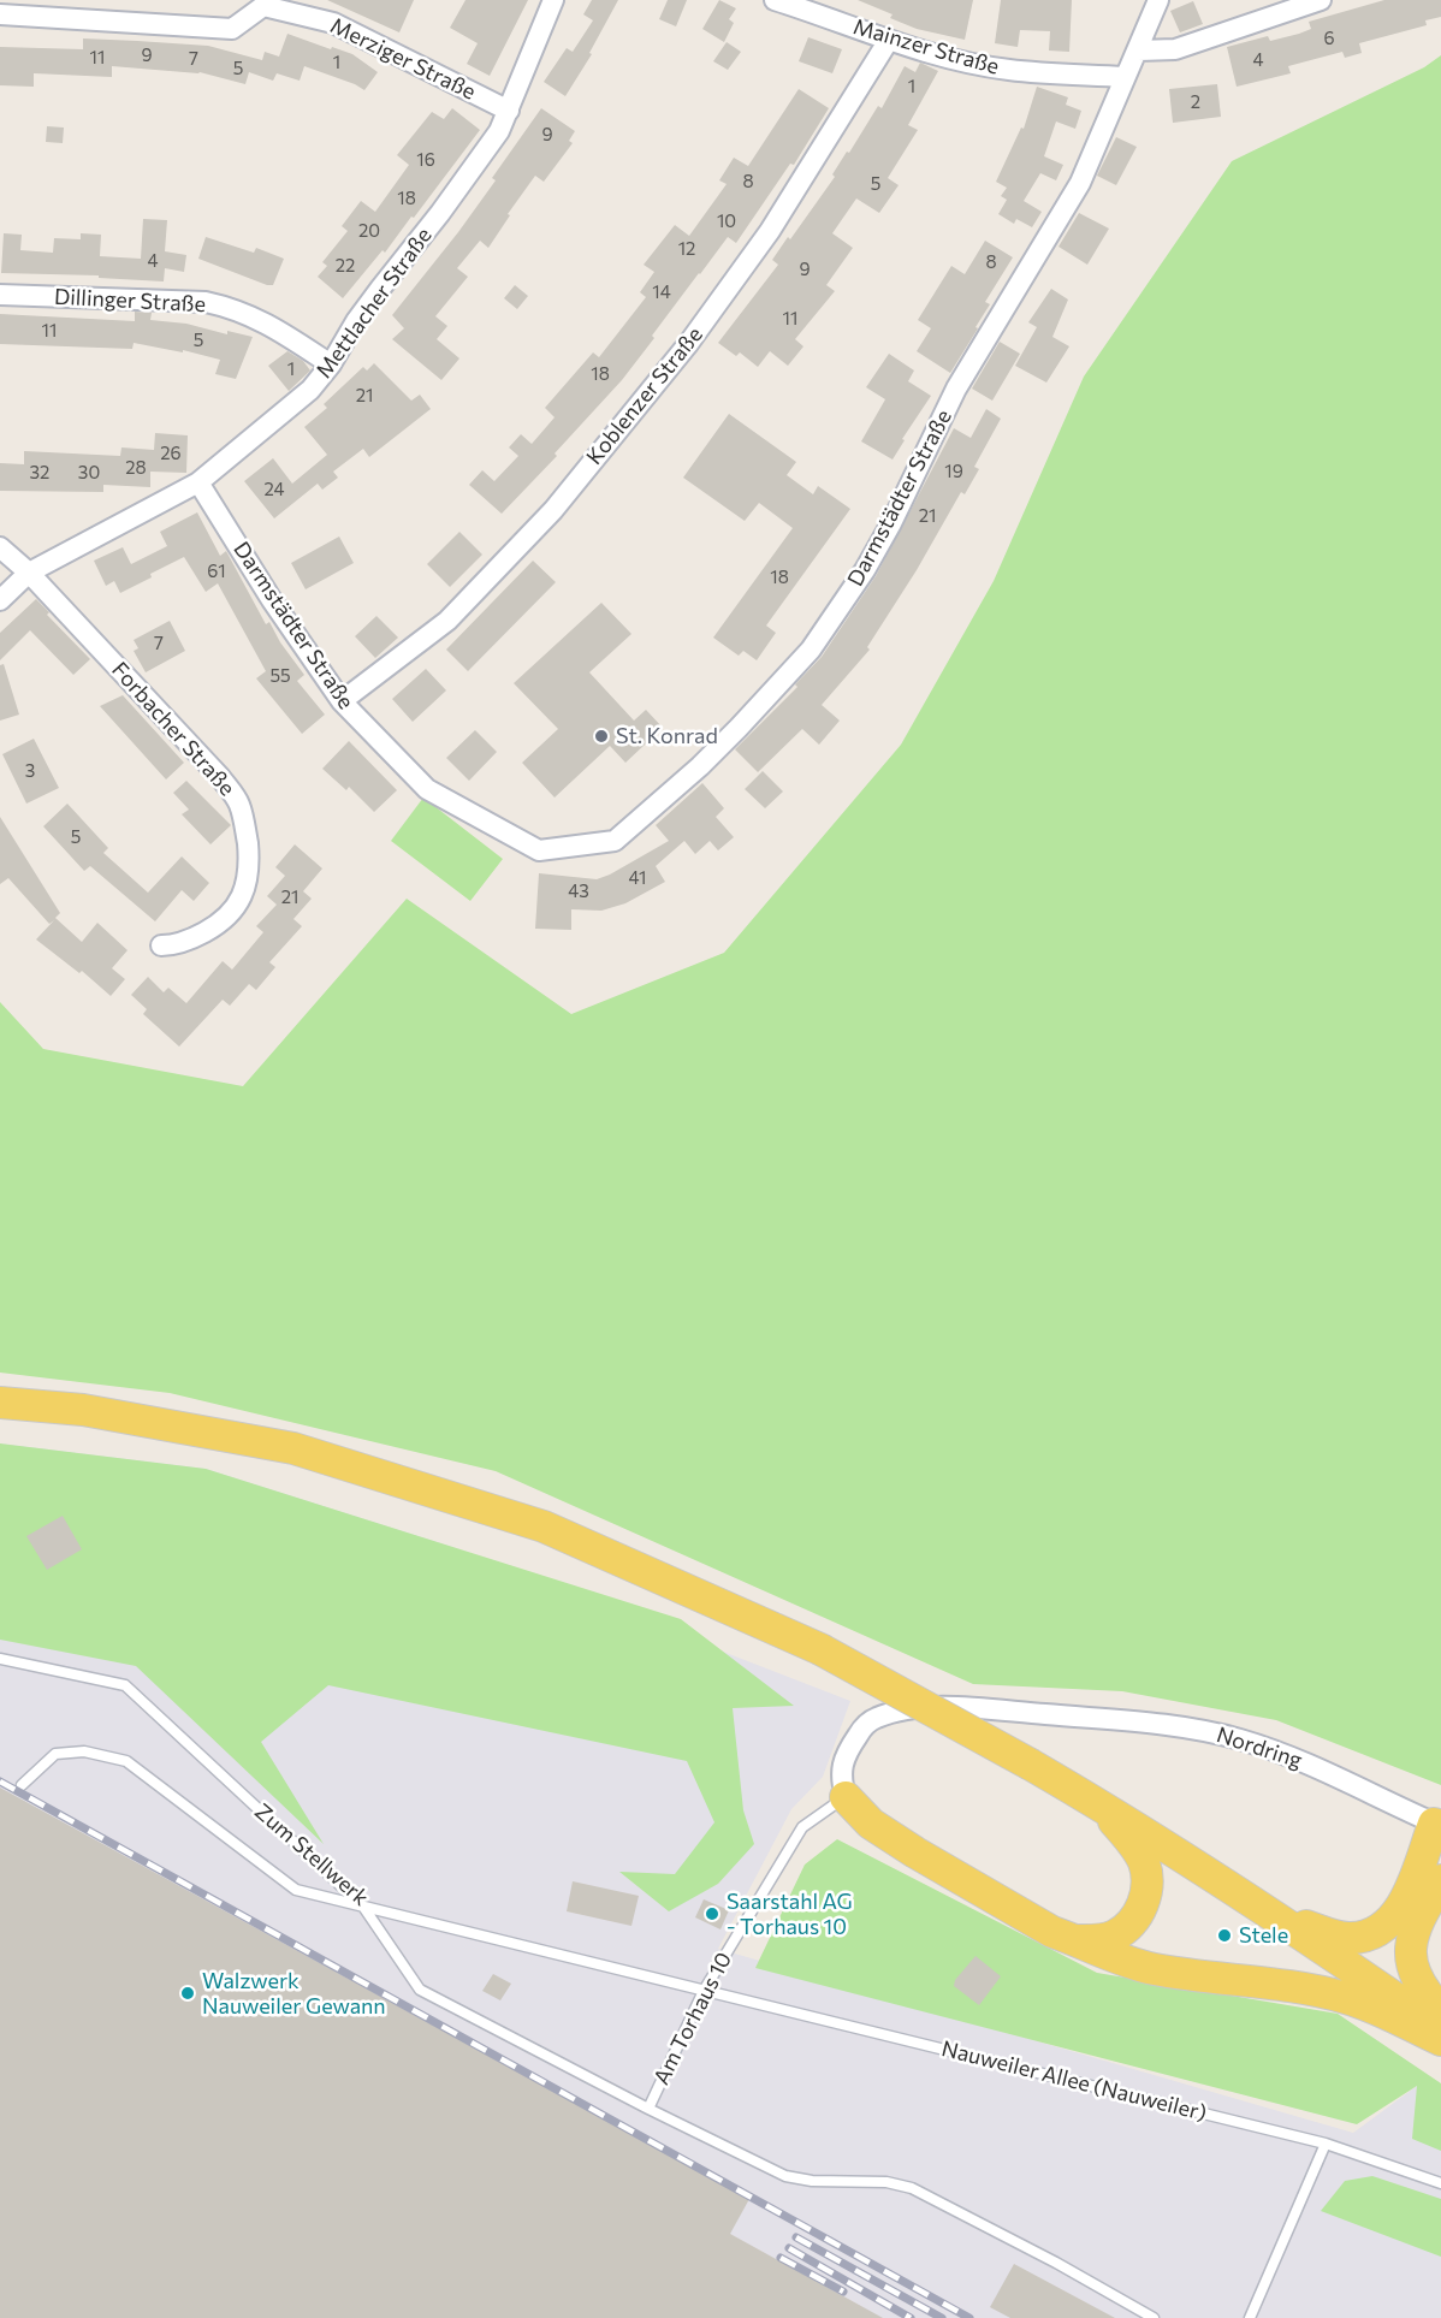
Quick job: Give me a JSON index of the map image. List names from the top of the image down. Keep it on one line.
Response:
{"streets":{"street":["Mainzer Straße","Merziger Straße","Dillinger Straße","Mettlacher Straße","Koblenzer Straße","Darmstädter Straße","Forbacher Straße","Nordring"],"lane":["Zum Stellwerk","Am Torhaus 10","Nauweiler Allee (Nauweiler)"]},"crossings":[["Mainzer Straße","Koblenzer Straße"],["Mainzer Straße","Darmstädter Straße"],["Merziger Straße","Mettlacher Straße"],["Dillinger Straße","Mettlacher Straße"],["Mettlacher Straße","Darmstädter Straße"],["Mettlacher Straße","Forbacher Straße"],["Koblenzer Straße","Darmstädter Straße"],["Nordring","Am Torhaus 10"],["Zum Stellwerk","Am Torhaus 10"],["Zum Stellwerk","Nauweiler Allee (Nauweiler)"],["Am Torhaus 10","Nauweiler Allee (Nauweiler)"]],"places":["St. Konrad","Saarstahl AG - Torhaus 10","Stele","Walzwerk Nauweiler Gewann"],"house_numbers":["6","9","11","7","4","1","5","1","2","9","16","8","5","18","10","20","12","4","8","22","9","14","11","11","5","1","18","21","26","28","19","32","30","24","21","61","18","7","55","3","5","41","43","21"]}
